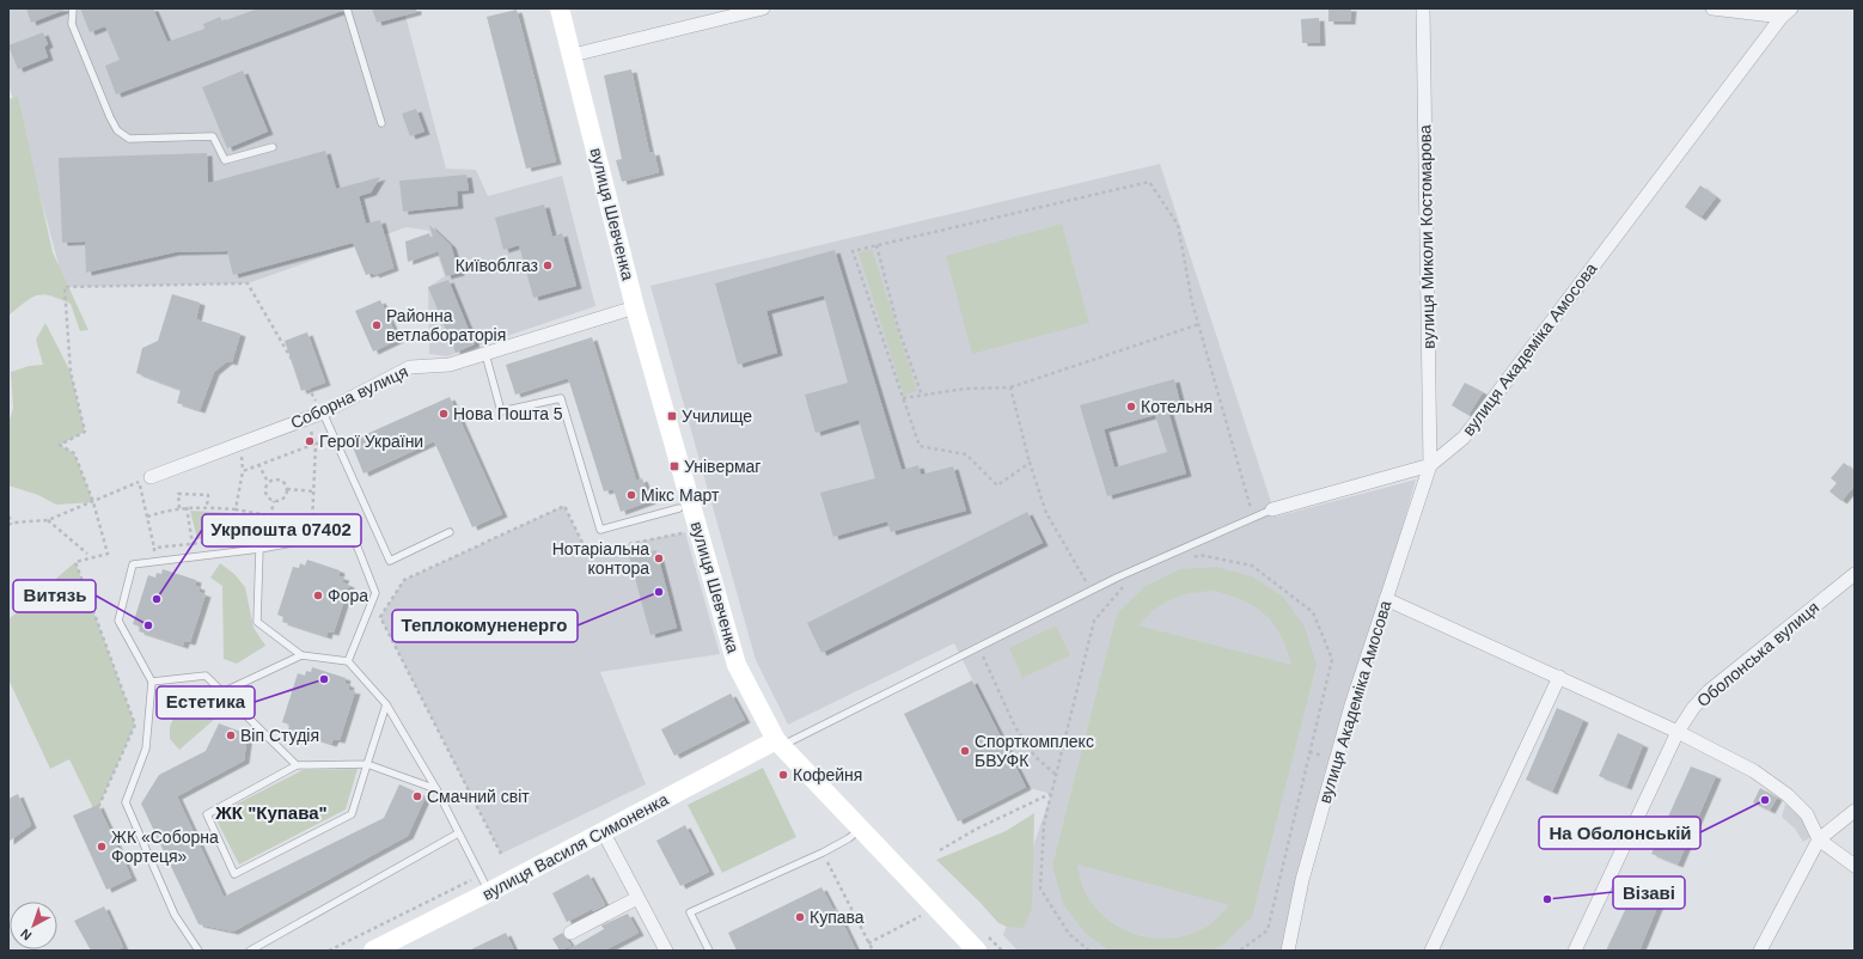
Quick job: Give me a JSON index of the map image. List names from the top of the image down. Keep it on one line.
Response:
{"streets":{"street":["вулиця Шевченка","вулиця Миколи Костомарова","вулиця Академіка Амосова","Соборна вулиця","Оболонська вулиця","вулиця Василя Симоненка"]},"crossings":[["вулиця Шевченка","Соборна вулиця"],["вулиця Шевченка","вулиця Василя Симоненка"],["вулиця Миколи Костомарова","вулиця Академіка Амосова"]],"districts":["ЖК \"Купава\""],"places":{"other":["Київоблгаз","Районна ветлабораторія","Котельня","Нова Пошта 5","Герої України","Мікс Март","Нотаріальна контора","Теплокомуненерго","Фора","Укрпошта 07402","Витязь","Естетика","Віп Студія","Спорткомплекс БВУФК","Кофейня","Смачний світ","На Оболонській","ЖК «Соборна Фортеця»","Візаві","Купава"],"transit":["Училище","Універмаг"]},"north":"bottom left"}
